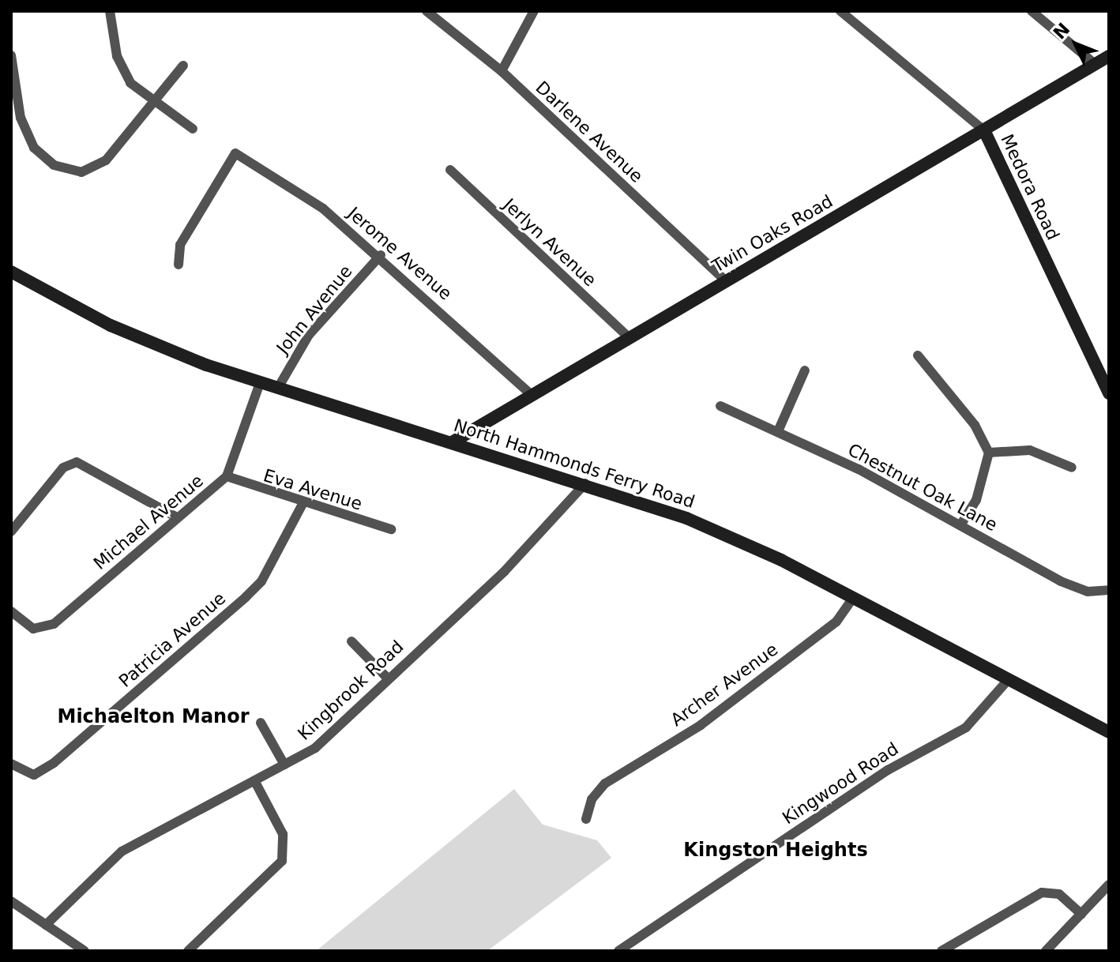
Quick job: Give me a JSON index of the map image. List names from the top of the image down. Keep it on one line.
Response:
{"streets":{"street":["Darlene Avenue","Medora Road","Twin Oaks Road","Jerlyn Avenue","Jerome Avenue","John Avenue","North Hammonds Ferry Road","Chestnut Oak Lane","Eva Avenue","Michael Avenue","Patricia Avenue","Archer Avenue","Kingbrook Road","Kingwood Road"]},"crossings":[["Darlene Avenue","Twin Oaks Road"],["Medora Road","Twin Oaks Road"],["Twin Oaks Road","Jerlyn Avenue"],["Twin Oaks Road","Jerome Avenue"],["Twin Oaks Road","North Hammonds Ferry Road"],["Jerome Avenue","John Avenue"],["John Avenue","North Hammonds Ferry Road"],["North Hammonds Ferry Road","Michael Avenue"],["North Hammonds Ferry Road","Archer Avenue"],["North Hammonds Ferry Road","Kingbrook Road"],["North Hammonds Ferry Road","Kingwood Road"],["Eva Avenue","Michael Avenue"],["Eva Avenue","Patricia Avenue"]],"districts":["Michaelton Manor","Kingston Heights"],"north":"top left"}
